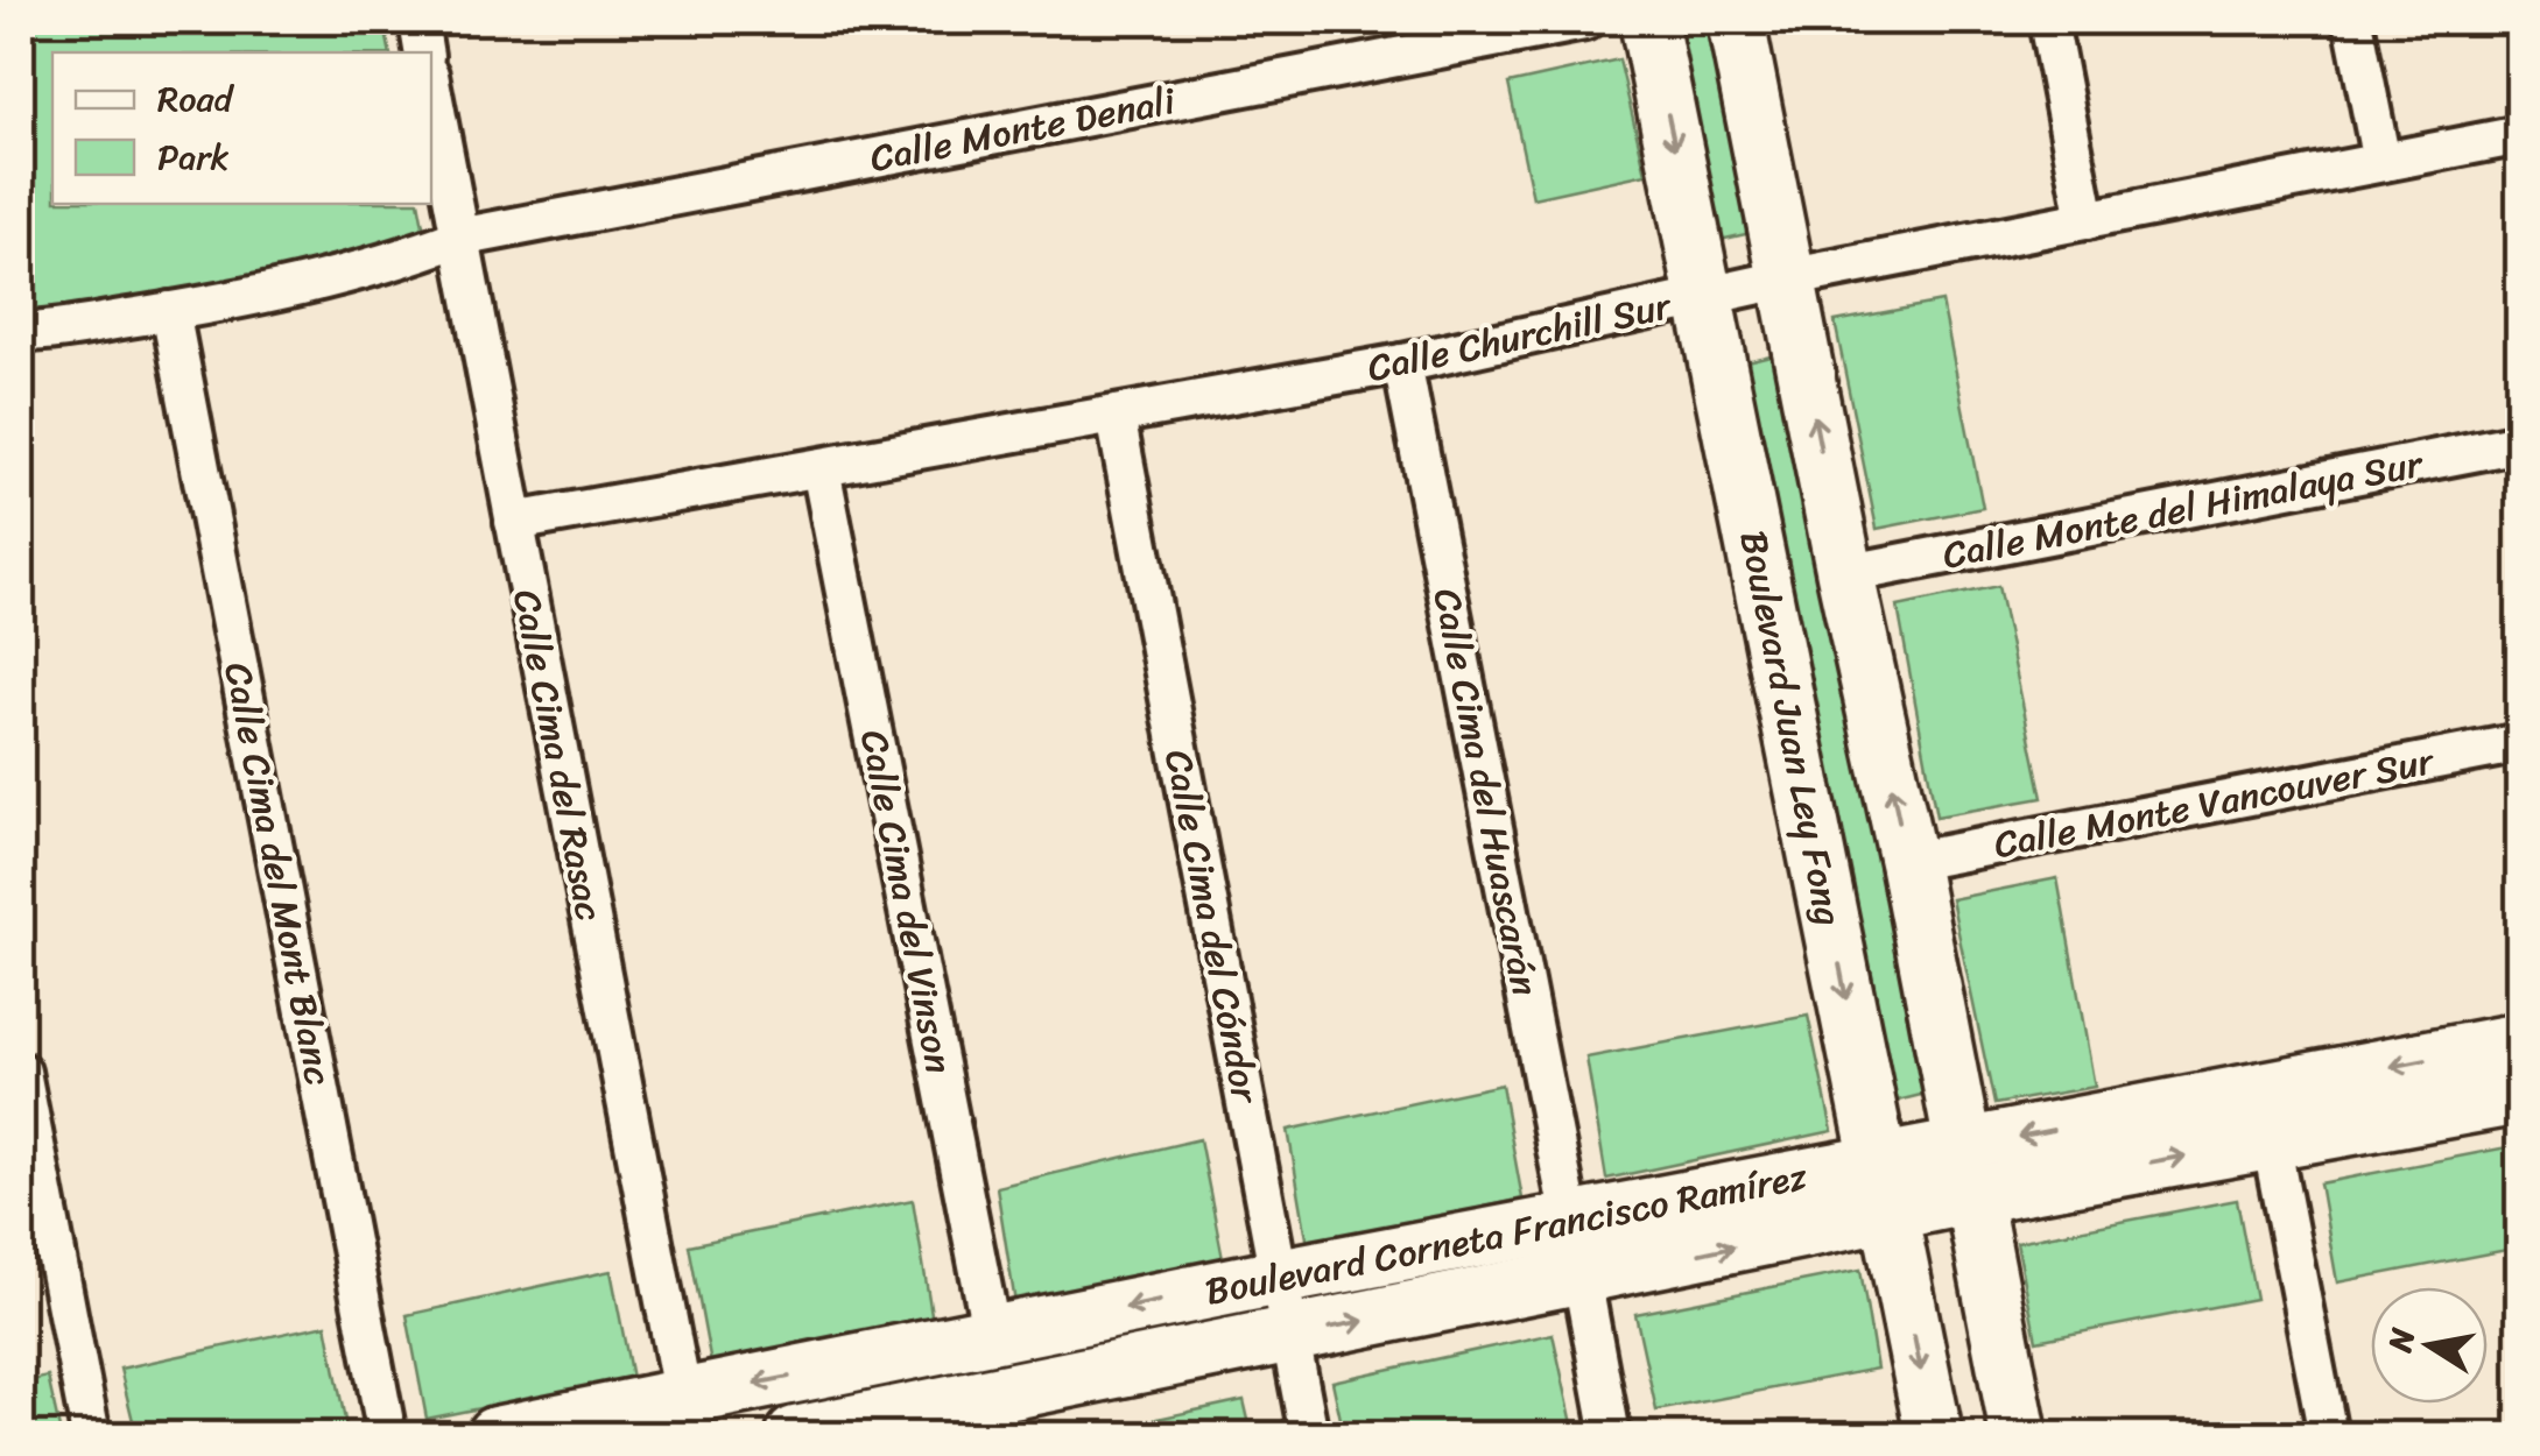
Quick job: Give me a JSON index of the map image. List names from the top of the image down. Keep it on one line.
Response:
{"streets":{"street":["Calle Monte Denali","Calle Churchill Sur","Calle Monte del Himalaya Sur","Boulevard Juan Ley Fong","Calle Cima del Rasac","Calle Cima del Huascarán","Calle Monte Vancouver Sur","Calle Cima del Mont Blanc","Calle Cima del Vinson","Calle Cima del Cóndor","Boulevard Corneta Francisco Ramírez"]},"crossings":[["Calle Monte Denali","Calle Cima del Rasac"],["Calle Monte Denali","Calle Cima del Mont Blanc"],["Calle Churchill Sur","Boulevard Juan Ley Fong"],["Calle Churchill Sur","Calle Cima del Rasac"],["Calle Churchill Sur","Calle Cima del Huascarán"],["Calle Churchill Sur","Calle Cima del Vinson"],["Calle Churchill Sur","Calle Cima del Cóndor"],["Boulevard Juan Ley Fong","Boulevard Corneta Francisco Ramírez"],["Calle Cima del Rasac","Boulevard Corneta Francisco Ramírez"],["Calle Cima del Huascarán","Boulevard Corneta Francisco Ramírez"],["Calle Cima del Vinson","Boulevard Corneta Francisco Ramírez"],["Calle Cima del Cóndor","Boulevard Corneta Francisco Ramírez"]],"legend":["Road","Park"],"north":"left"}
